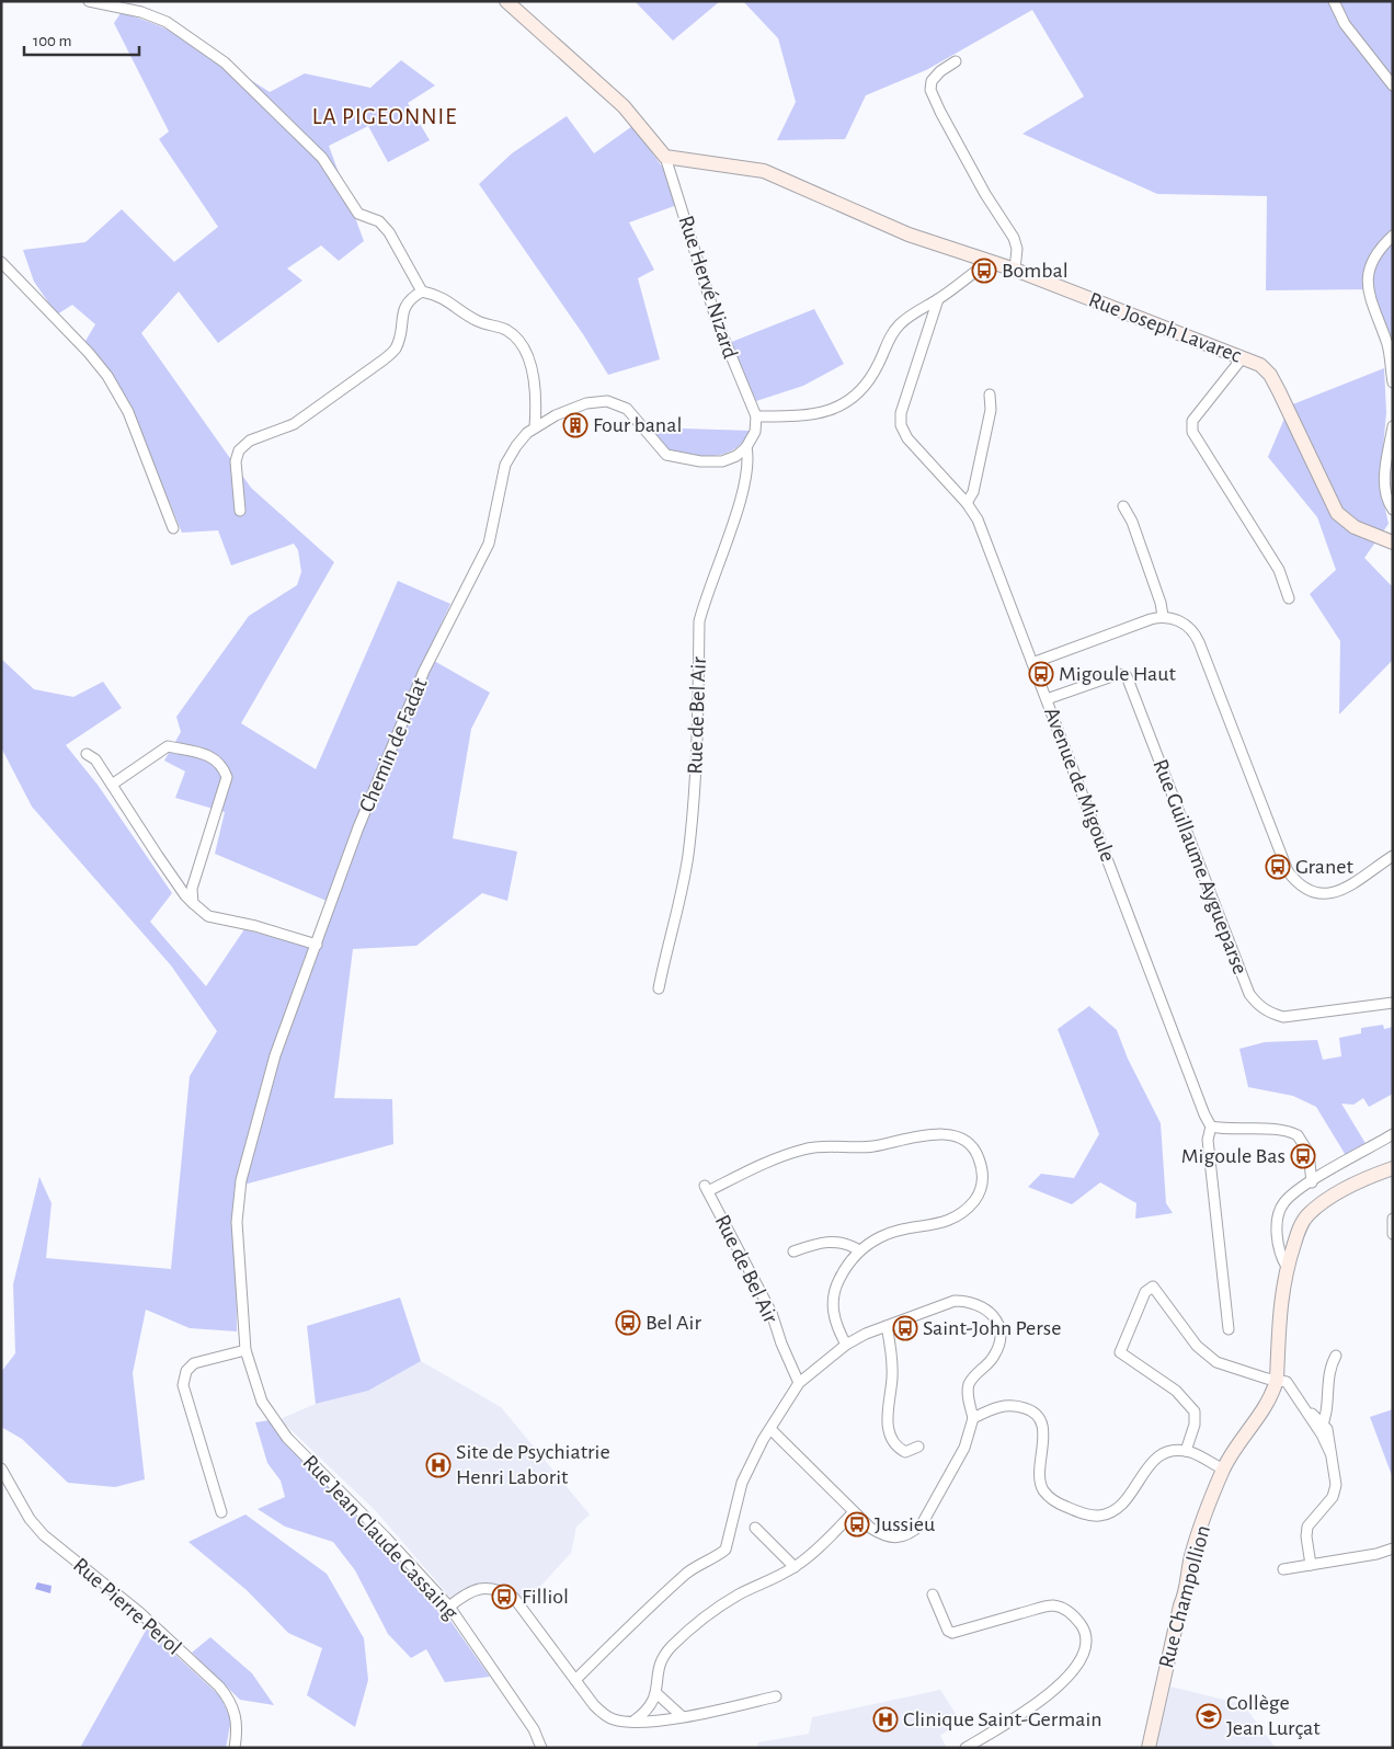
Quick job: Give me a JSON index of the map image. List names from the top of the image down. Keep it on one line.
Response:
{"streets":{"street":["Rue Hervé Nizard","Rue Joseph Lavarec","Rue de Bel Air","Chemin de Fadat","Avenue de Migoule","Rue Guillaume Aygueparse","Rue Jean Claude Cassaing","Rue Champollion","Rue Pierre Perol"]},"crossings":[["Rue Hervé Nizard","Rue Joseph Lavarec"],["Rue de Bel Air","Chemin de Fadat"],["Chemin de Fadat","Rue Jean Claude Cassaing"],["Avenue de Migoule","Rue Guillaume Aygueparse"]],"districts":["LA PIGEONNIE"],"places":{"bus stop":["Bombal","Migoule Haut","Granet","Migoule Bas","Bel Air","Saint-John Perse","Jussieu","Filliol"],"building":["Four banal"],"hospital":["Site de Psychiatrie Henri Laborit","Clinique Saint-Germain"],"school or university":["Collège Jean Lurçat"]},"scale_bar":"100 m"}
